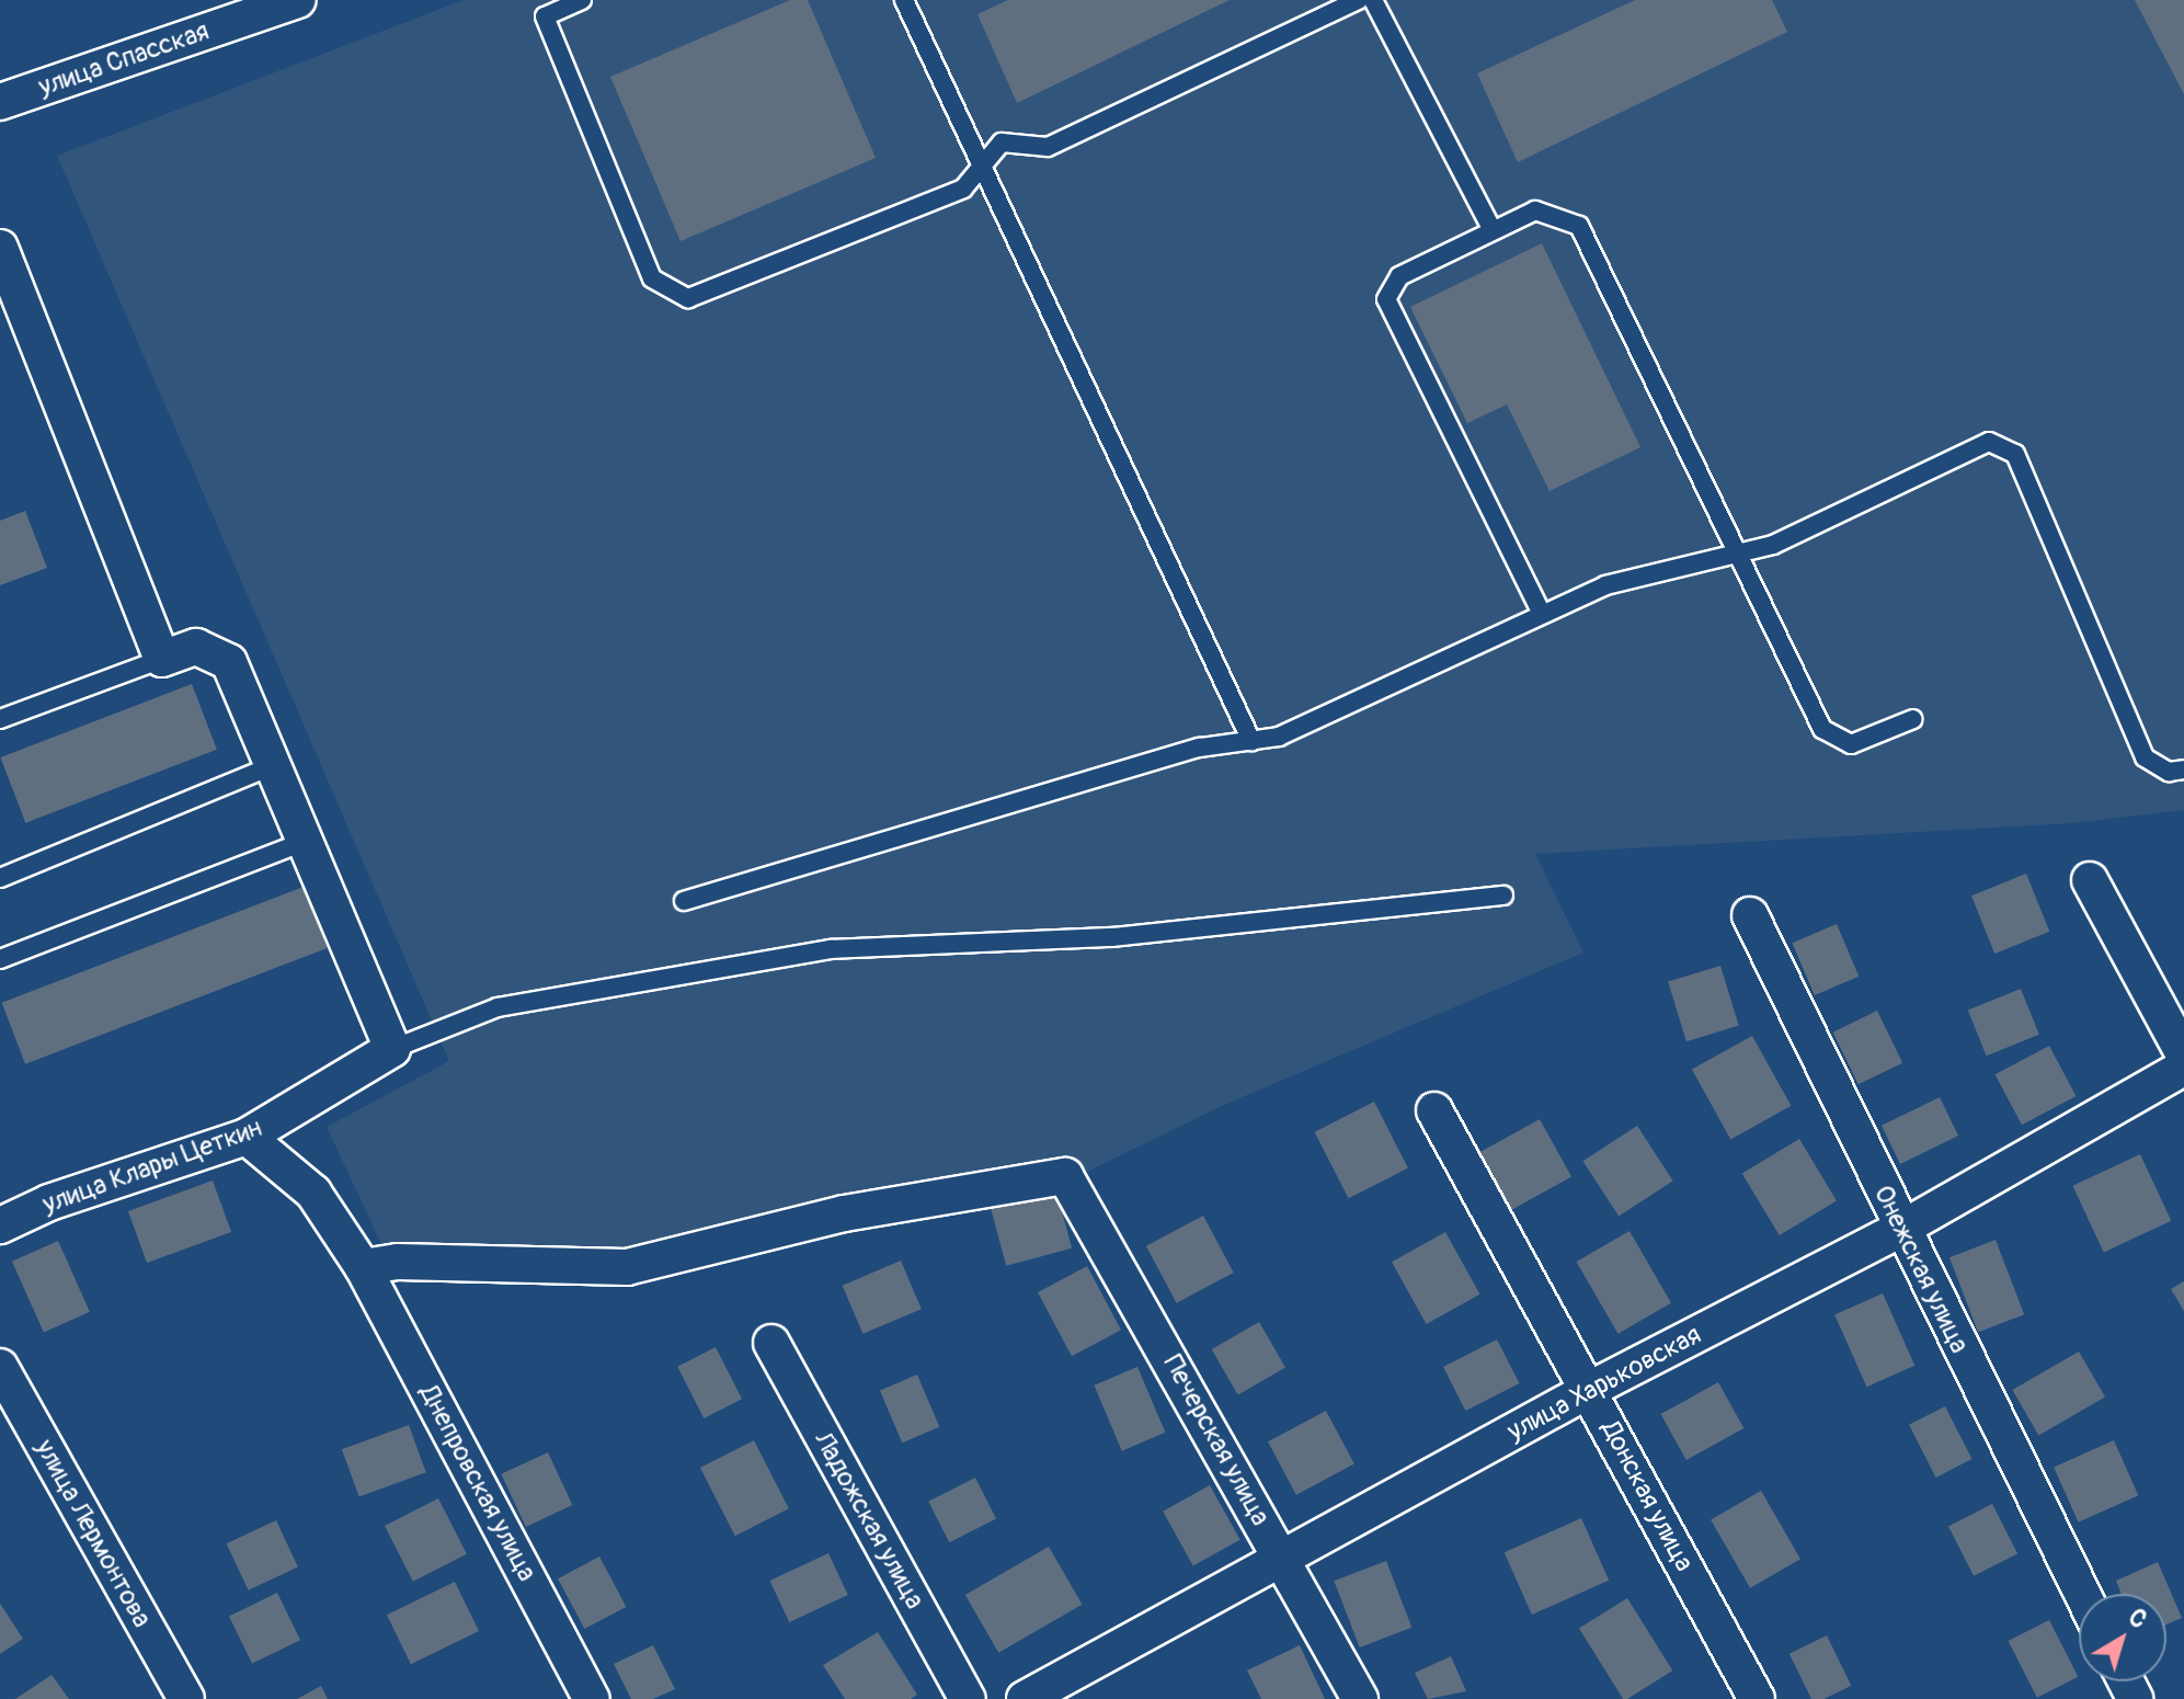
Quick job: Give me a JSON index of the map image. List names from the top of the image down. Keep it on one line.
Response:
{"streets":{"street":["улица Спасская","улица Клары Цеткин","Онежская улица","улица Харьковская","Печерская улица","Днепровская улица","Донская улица","Ладожская улица","улица Лермонтова"]},"crossings":[["улица Клары Цеткин","Днепровская улица"],["Онежская улица","улица Харьковская"],["улица Харьковская","Печерская улица"],["улица Харьковская","Донская улица"],["Печерская улица","Днепровская улица"]],"north":"top right"}
